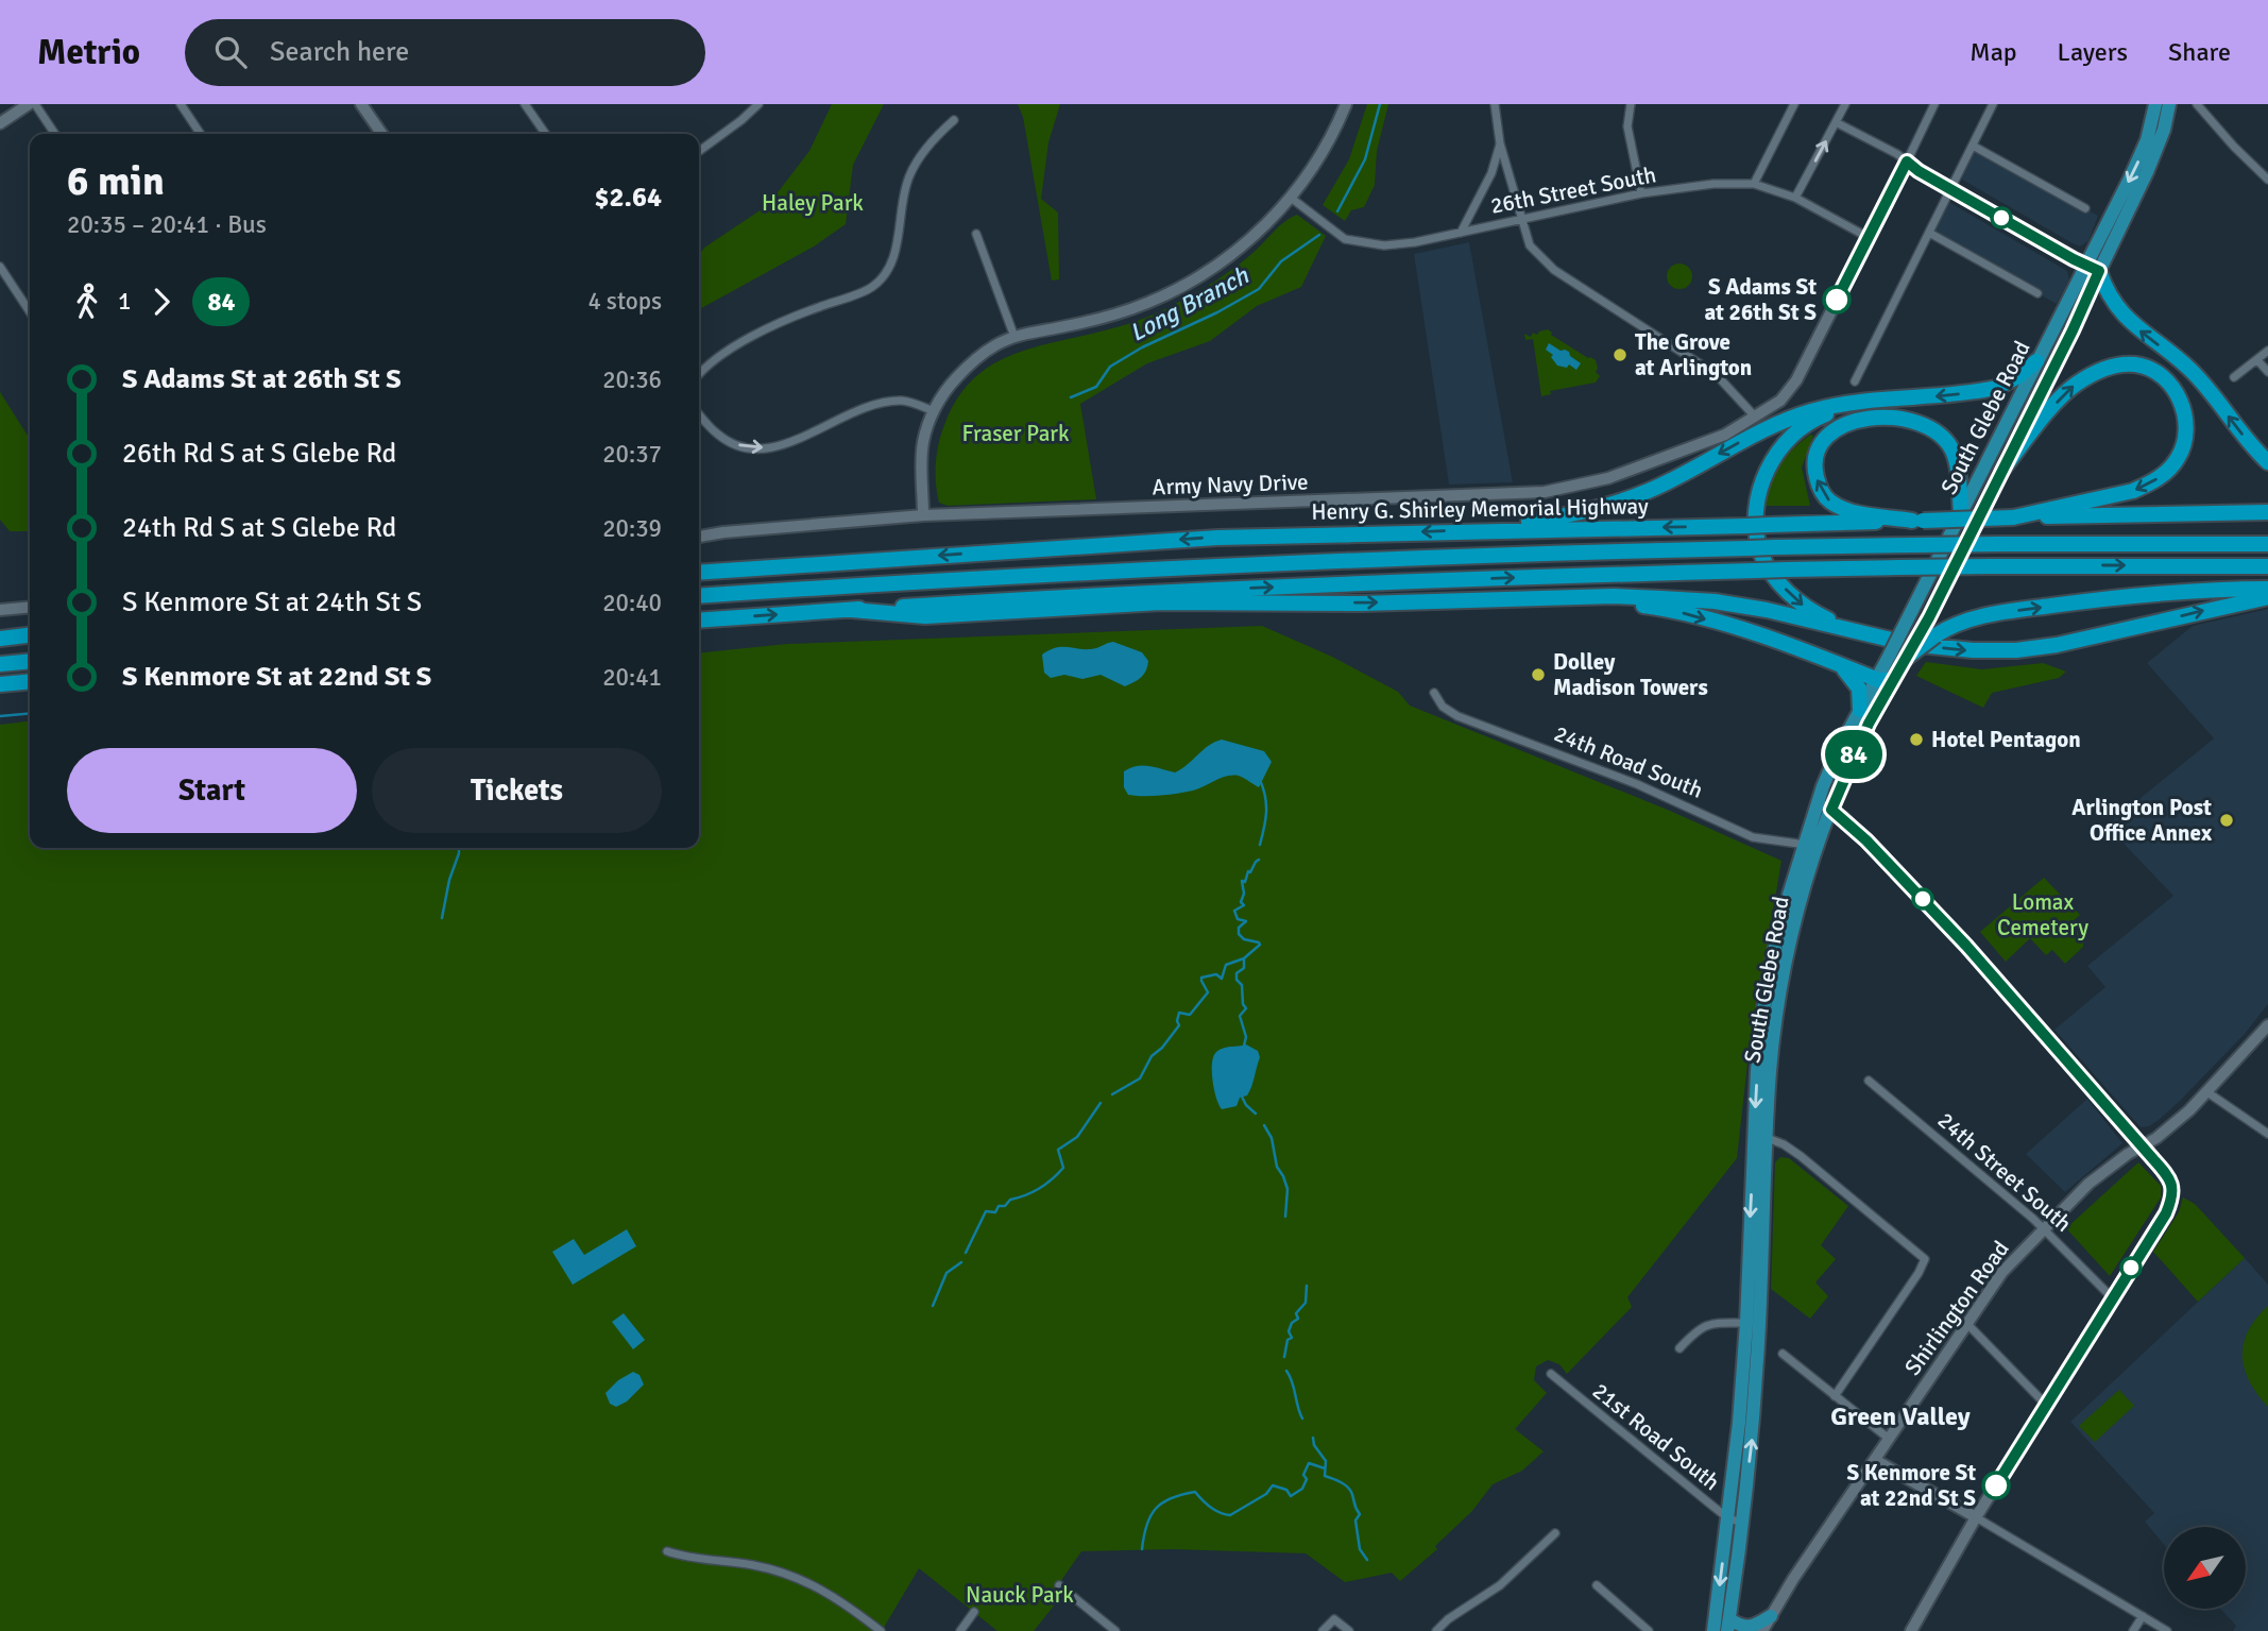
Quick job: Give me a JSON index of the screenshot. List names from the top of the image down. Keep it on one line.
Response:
{"streets":{"highway":["Henry G. Shirley Memorial Highway"],"main road":["South Glebe Road"],"street":["26th Street South","Army Navy Drive","24th Road South","24th Street South","Shirlington Road","21st Road South"]},"crossings":[["26th Street South","Army Navy Drive"],["South Glebe Road","24th Road South"],["South Glebe Road","21st Road South"],["24th Street South","Shirlington Road"]],"districts":["Green Valley"],"water":["Long Branch"],"parks":["Haley Park","Fraser Park","Lomax Cemetery","Nauck Park"],"places":["S Adams St at 26th St S","The Grove at Arlington","Dolley Madison Towers","Hotel Pentagon","Arlington Post Office Annex","S Kenmore St at 22nd St S"],"lines":["bus line 84"],"north":"bottom left","page":{"header":"Metrio","search":"Search here","nav":["Map","Layers","Share"],"on_map":"84","heading":["6 min","20:35 – 20:41 · Bus","$2.64"],"legs":["1","84","4 stops"],"list":[{"name":"S Adams St at 26th St S","value":"20:36"},{"name":"26th Rd S at S Glebe Rd","value":"20:37"},{"name":"24th Rd S at S Glebe Rd","value":"20:39"},{"name":"S Kenmore St at 24th St S","value":"20:40"},{"name":"S Kenmore St at 22nd St S","value":"20:41"}],"buttons":["Start","Tickets"]}}
